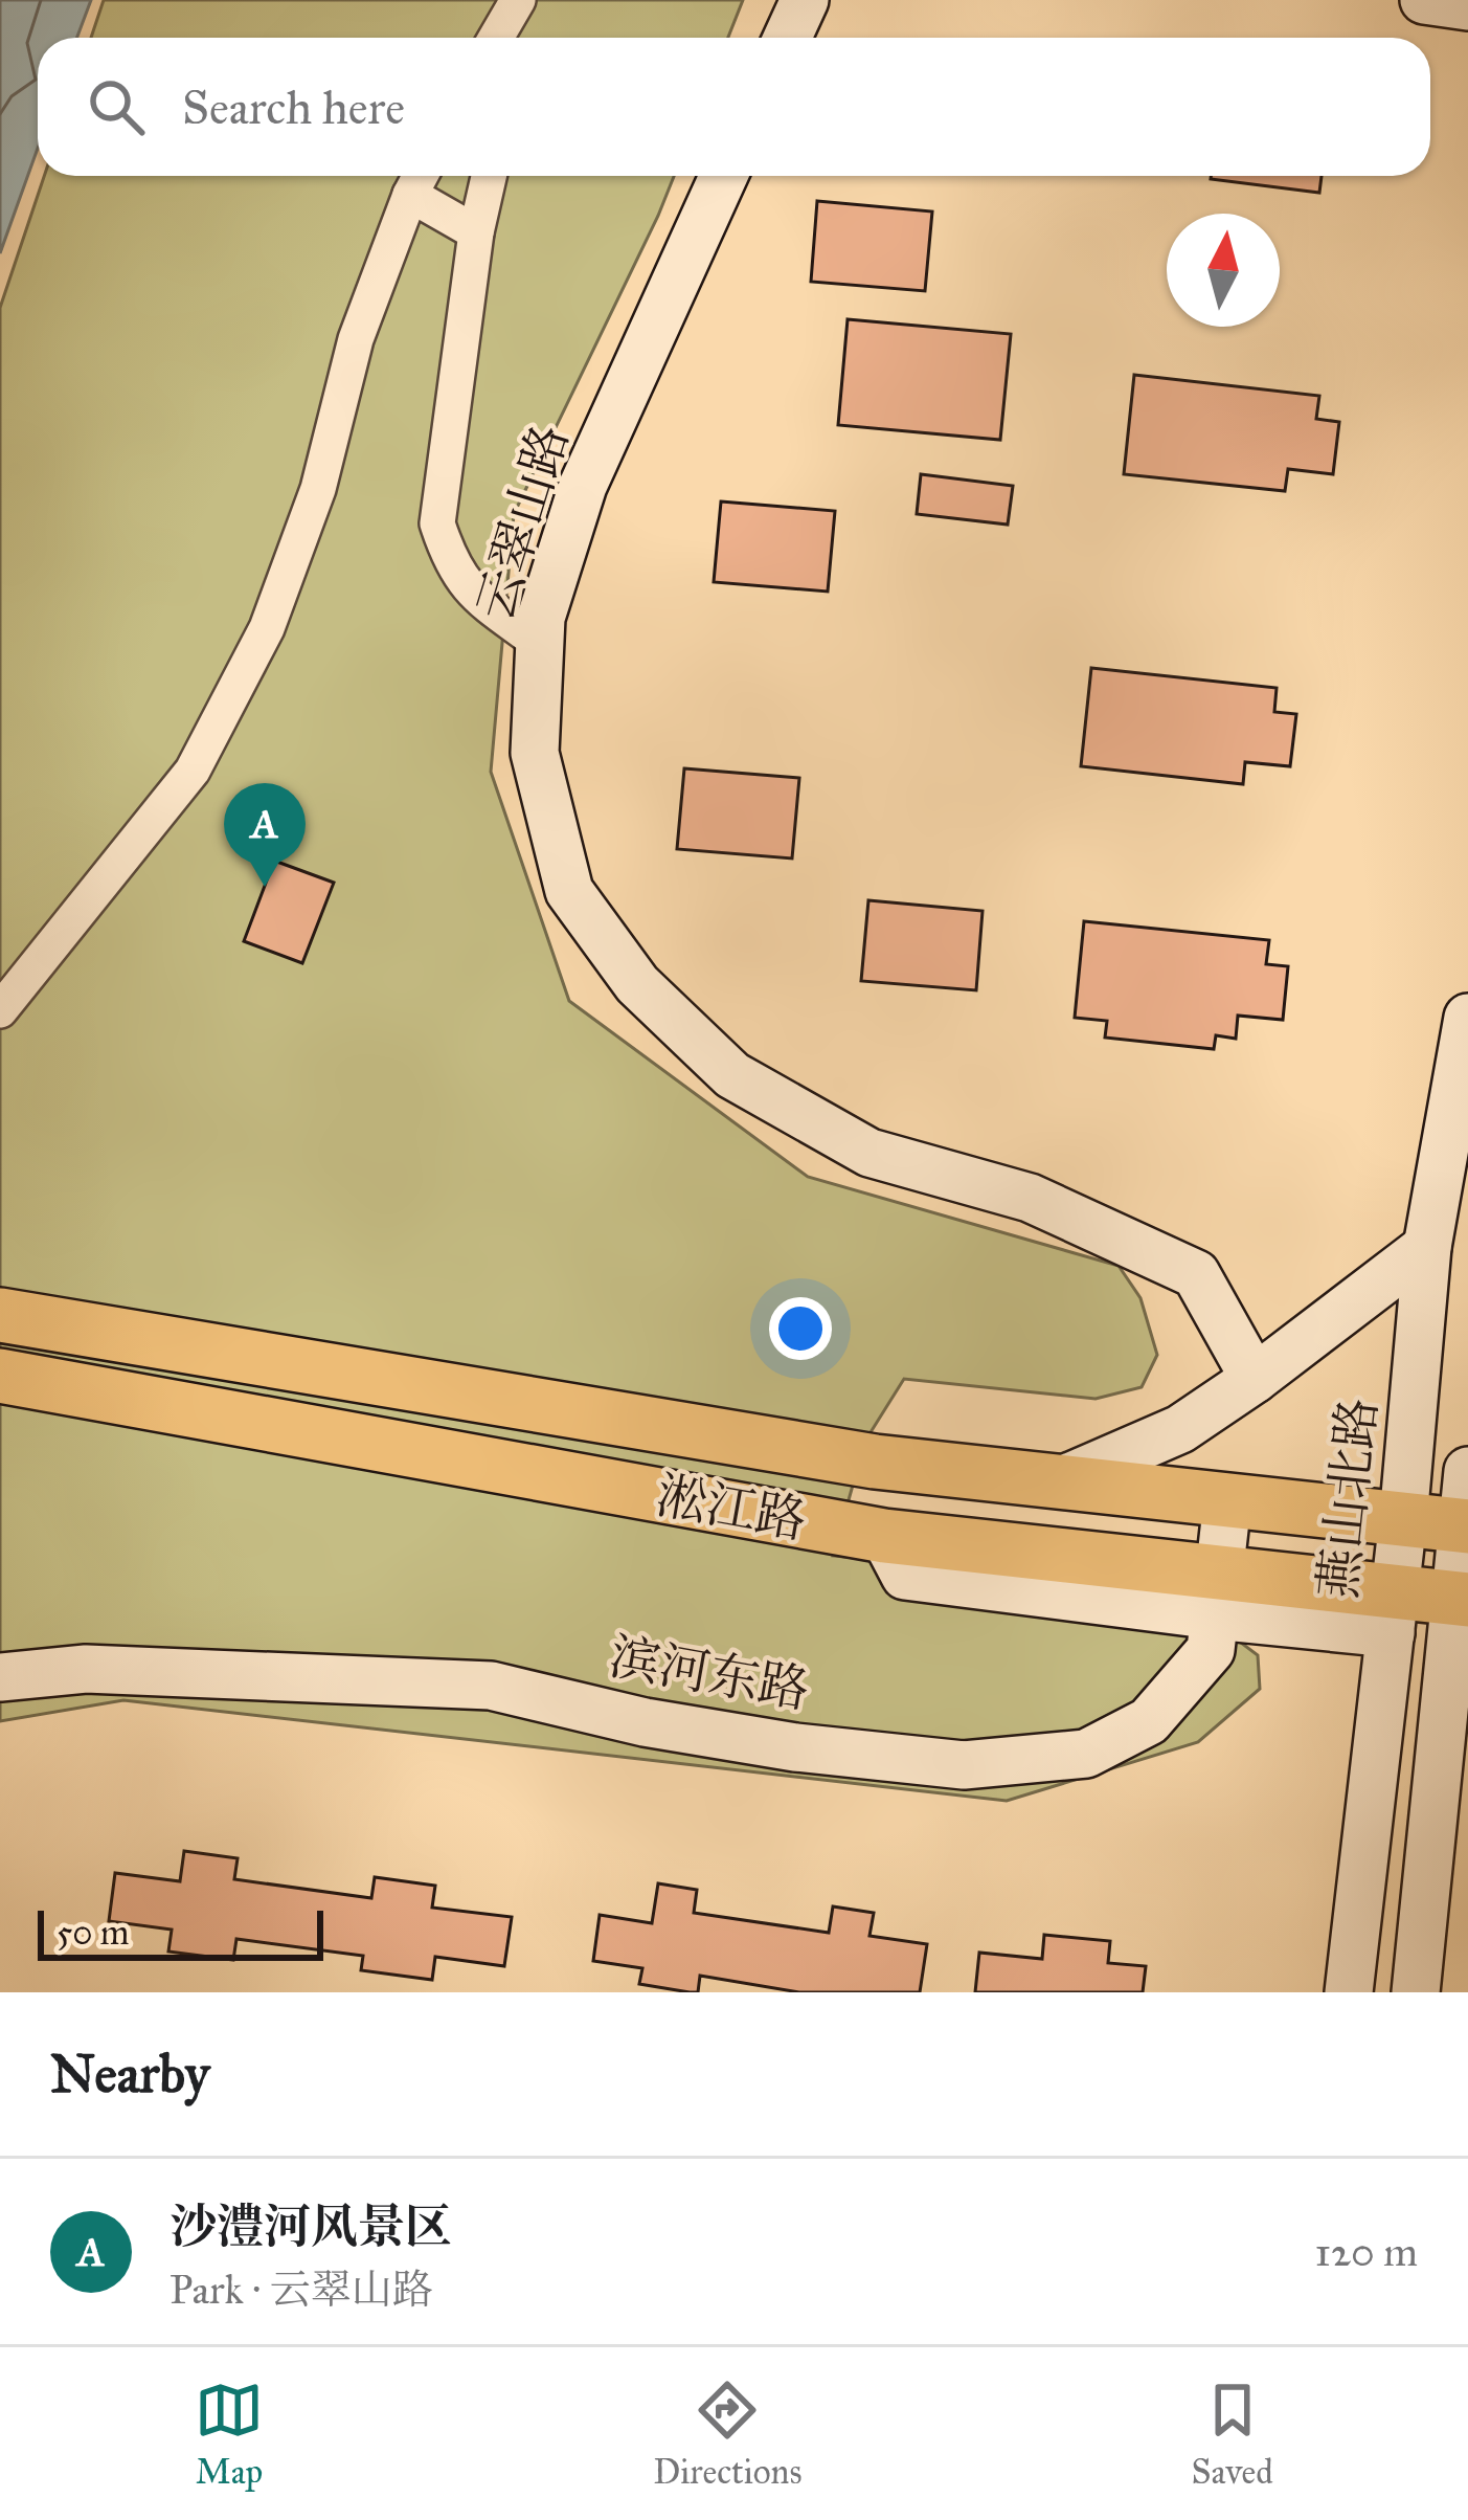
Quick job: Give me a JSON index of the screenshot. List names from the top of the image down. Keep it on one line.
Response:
{"streets":{"main road":["淞江路"],"street":["云翠山路","燕山北路","滨河东路"]},"crossings":[["燕山北路","淞江路"],["淞江路","滨河东路"]],"scale_bar":"50 m","north":"top","page":{"search":"Search here","pins":"A","scale":"50 m","heading":"Nearby","list":[{"mark":"A","name":"沙澧河风景区","note":"Park · 云翠山路","value":"120 m"}],"nav":["Map","Directions","Saved"]}}
